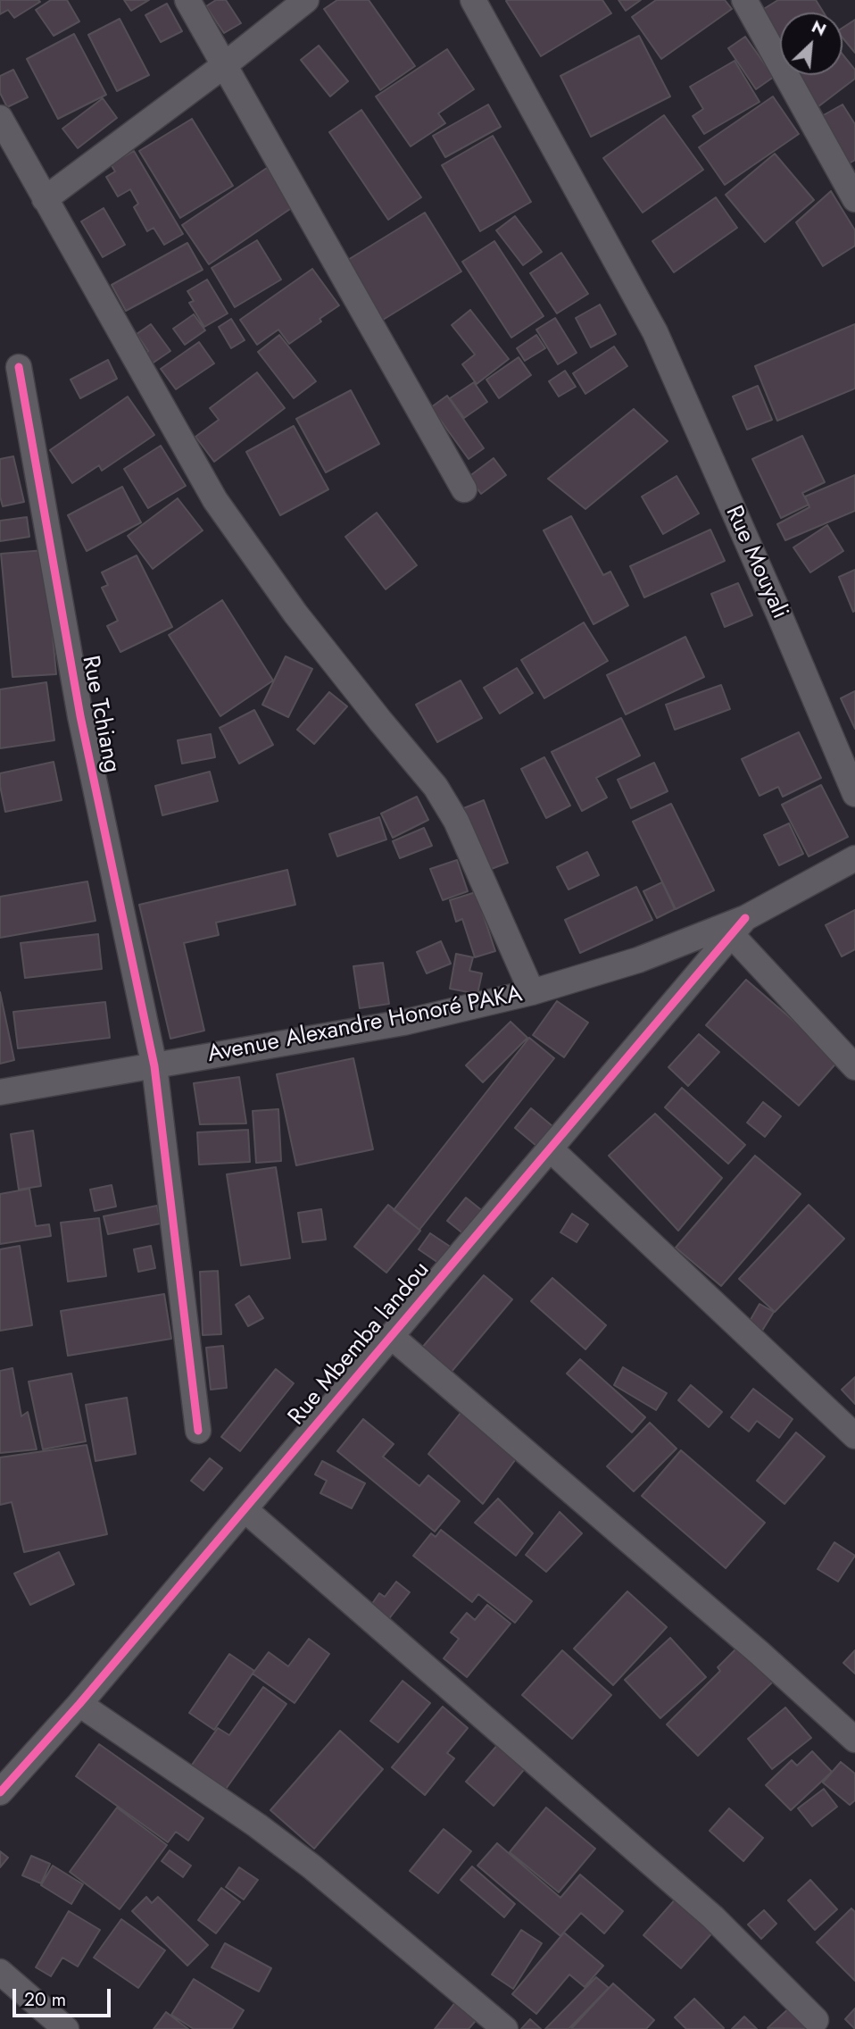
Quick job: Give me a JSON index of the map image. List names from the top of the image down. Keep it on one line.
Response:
{"streets":{"street":["Rue Mouyali","Rue Tchiang","Avenue Alexandre Honoré PAKA","Rue Mbemba landou"]},"crossings":[["Rue Tchiang","Avenue Alexandre Honoré PAKA"],["Avenue Alexandre Honoré PAKA","Rue Mbemba landou"]],"scale_bar":"20 m","north":"top right"}
